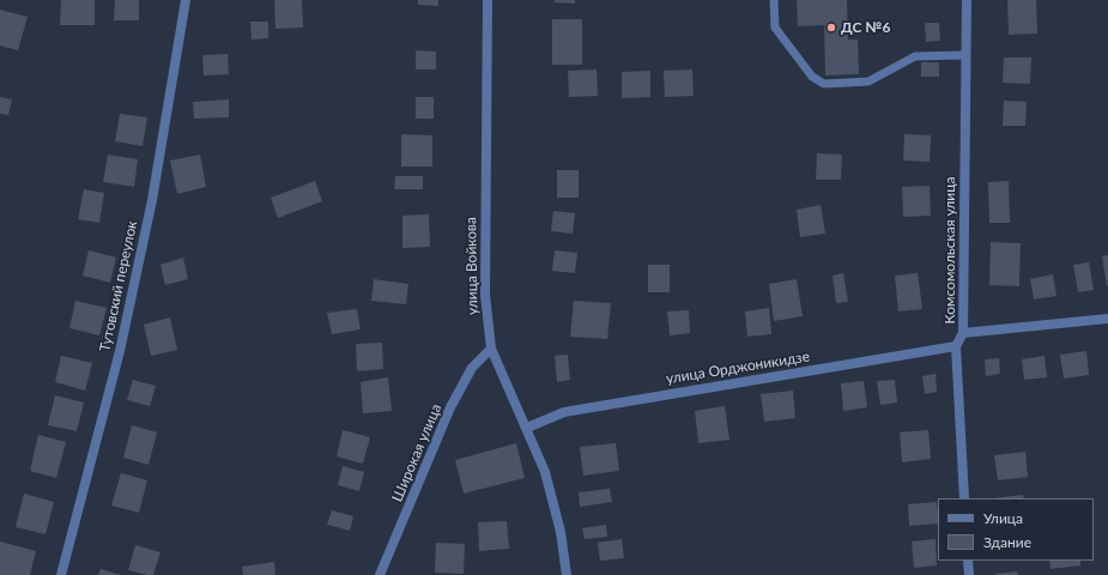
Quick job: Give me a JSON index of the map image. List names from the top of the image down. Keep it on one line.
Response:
{"streets":{"street":["Комсомольская улица","улица Войкова","Тутовский переулок","улица Орджоникидзе","Широкая улица"]},"crossings":[["Комсомольская улица","улица Орджоникидзе"],["улица Войкова","улица Орджоникидзе"],["улица Войкова","Широкая улица"]],"places":["ДС №6"],"legend":["Улица","Здание"]}
